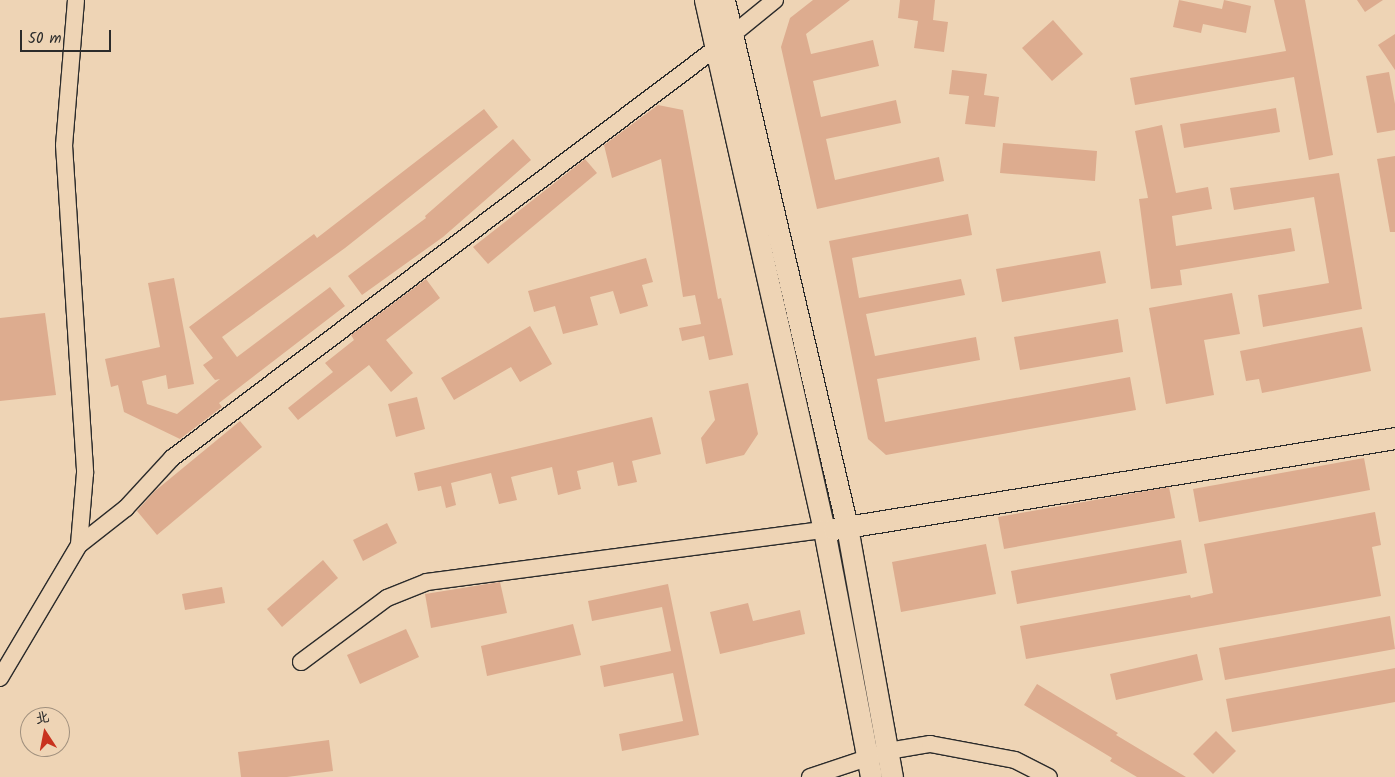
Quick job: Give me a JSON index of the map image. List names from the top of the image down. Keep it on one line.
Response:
{"scale_bar":"50 m","north":"top"}
